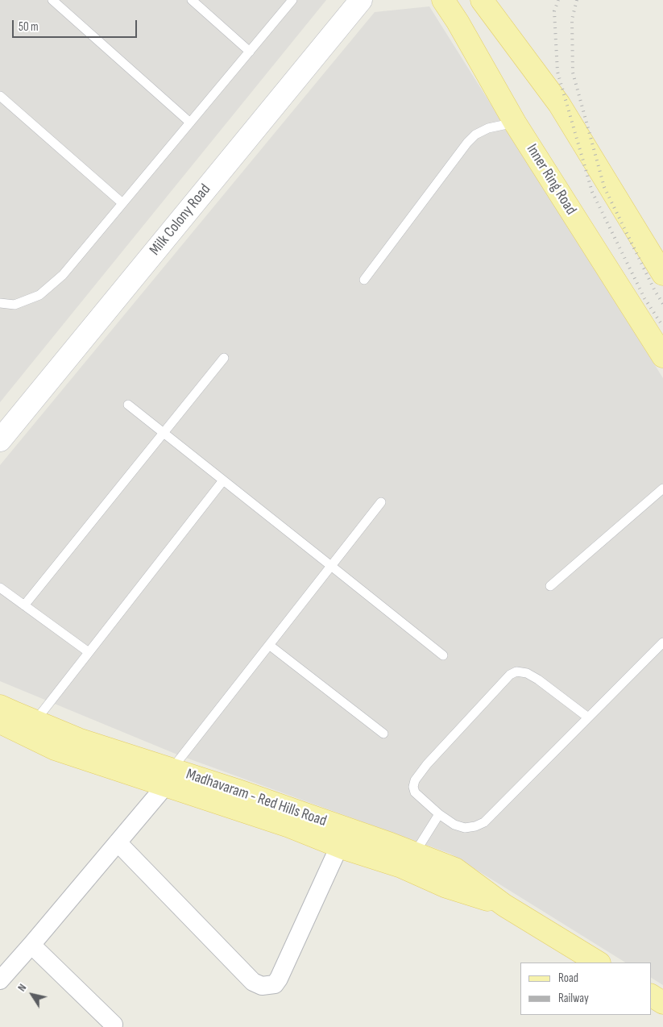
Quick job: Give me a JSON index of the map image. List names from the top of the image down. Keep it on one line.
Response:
{"streets":{"main road":["Inner Ring Road","Milk Colony Road","Madhavaram - Red Hills Road"]},"legend":["Road","Railway"],"scale_bar":"50 m","north":"top left"}
